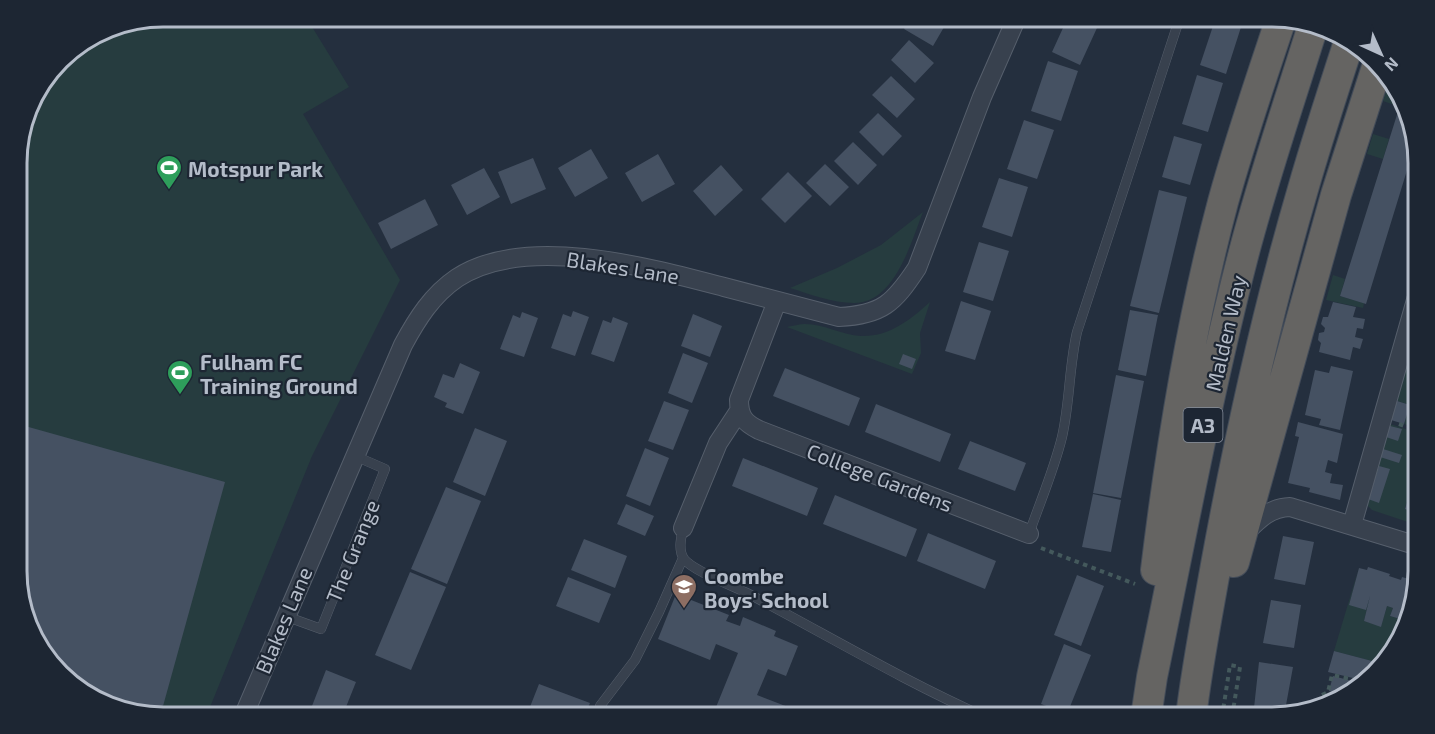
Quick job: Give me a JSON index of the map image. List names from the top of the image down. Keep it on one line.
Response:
{"streets":{"highway":["Malden Way","A3"],"street":["Blakes Lane","College Gardens"],"lane":["The Grange"]},"crossings":[["Blakes Lane","The Grange"]],"places":{"sports":["Motspur Park","Fulham FC Training Ground"],"school or university":["Coombe Boys' School"]},"north":"bottom right"}
